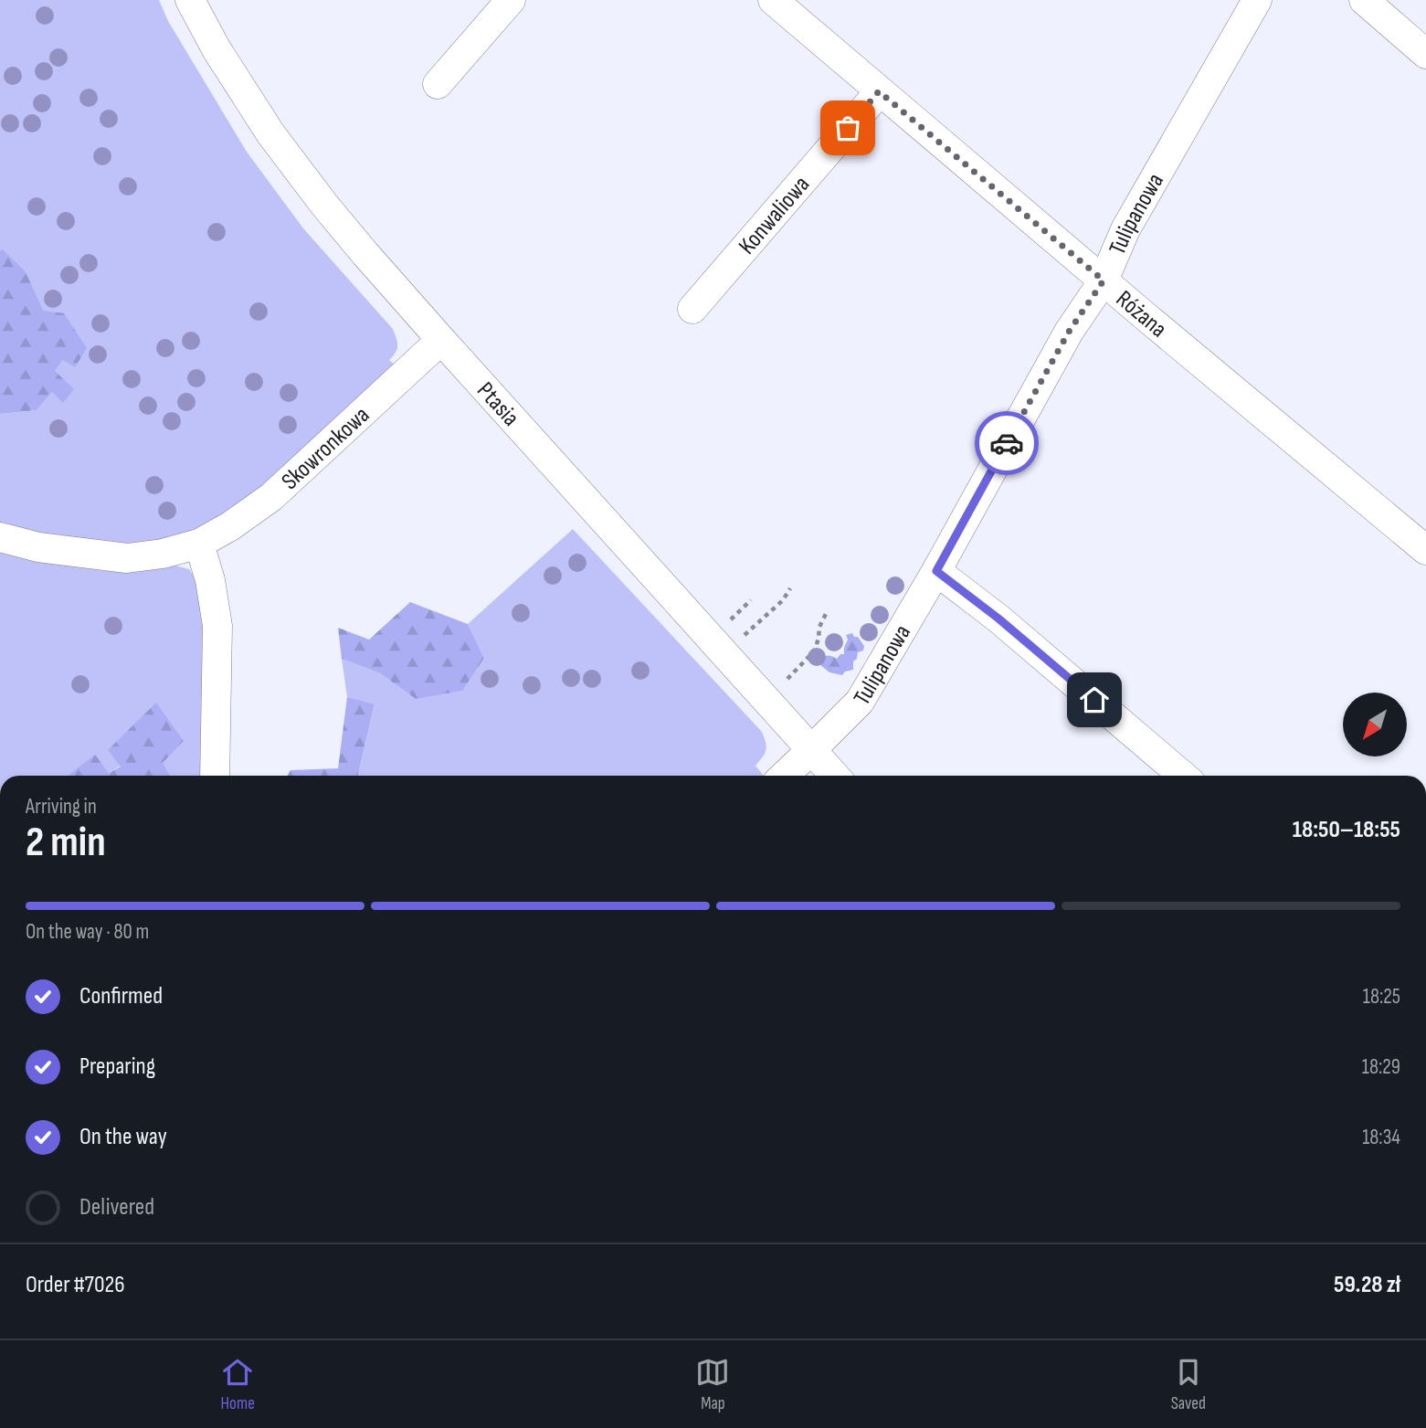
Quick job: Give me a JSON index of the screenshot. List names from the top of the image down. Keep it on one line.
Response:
{"streets":{"street":["Tulipanowa","Konwaliowa","Różana","Ptasia","Skowronkowa"]},"crossings":[["Tulipanowa","Różana"],["Tulipanowa","Ptasia"],["Konwaliowa","Różana"],["Ptasia","Skowronkowa"]],"north":"bottom left","page":{"heading":["2 min","Arriving in","18:50–18:55"],"panel":["Order #7026","59.28 zł"],"bar":"On the way · 80 m","list":[["Confirmed","18:25"],["Preparing","18:29"],["On the way","18:34"],"Delivered"],"tabs":["Home","Map","Saved"]}}
